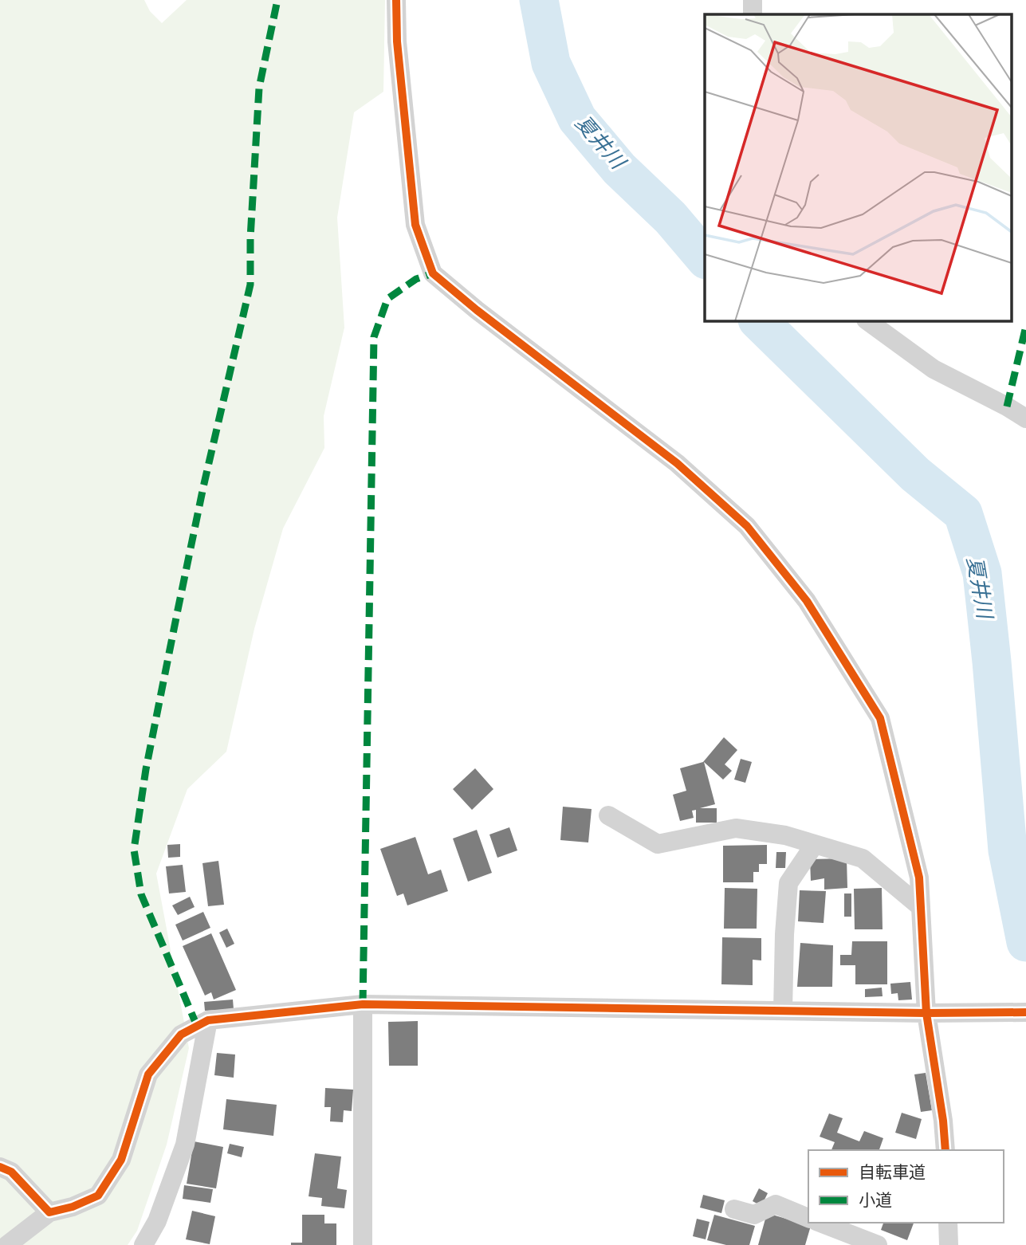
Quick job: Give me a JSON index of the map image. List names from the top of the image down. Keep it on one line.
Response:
{"water":["夏井川"],"legend":["自転車道","小道"]}
